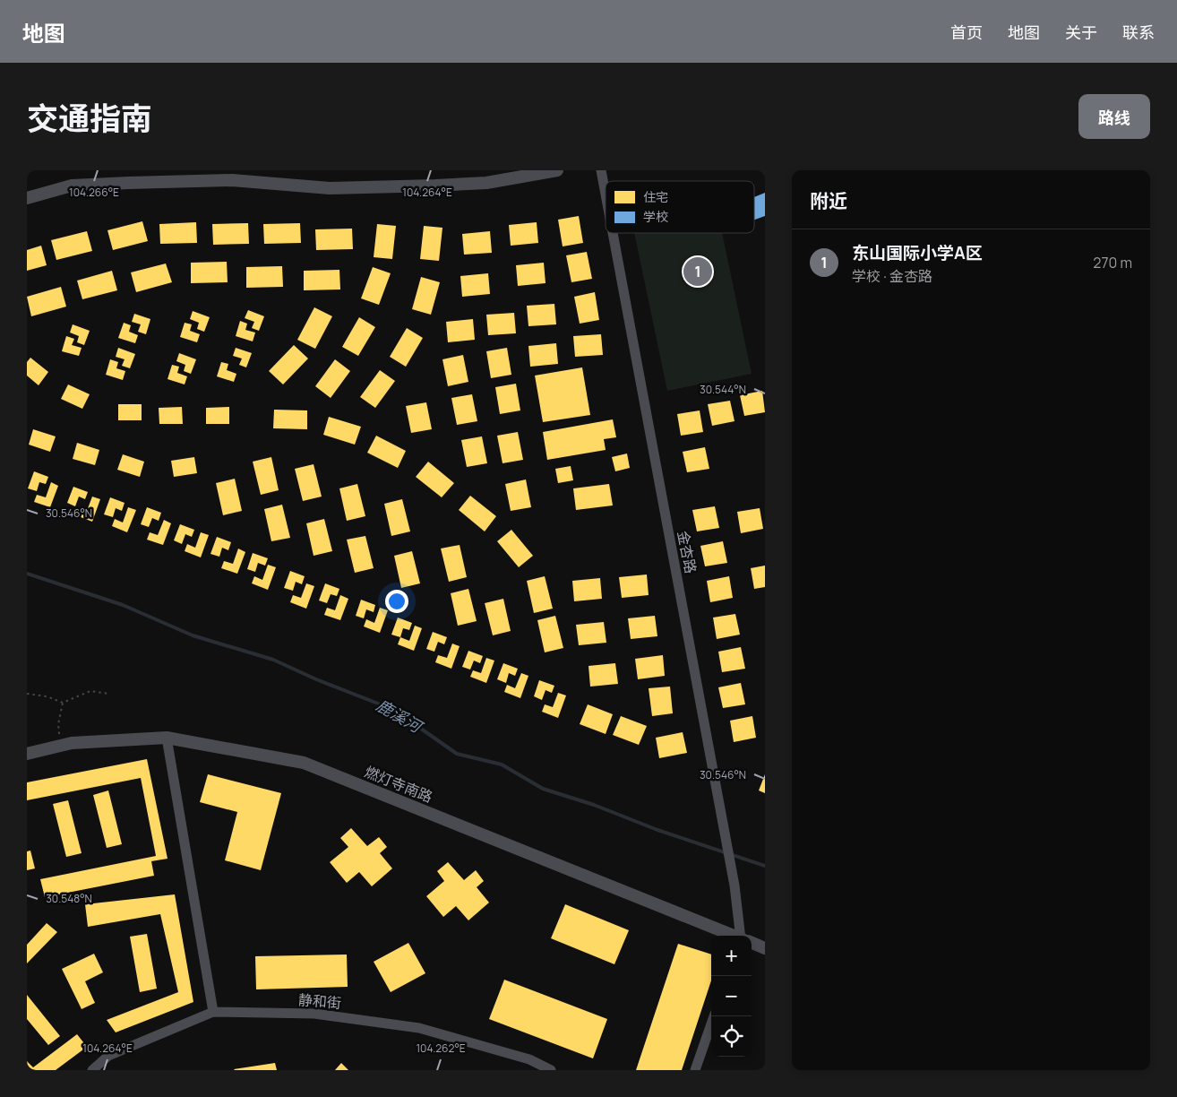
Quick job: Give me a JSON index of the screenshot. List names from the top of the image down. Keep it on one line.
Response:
{"streets":{"street":["金杏路","燃灯寺南路","静和街"]},"water":["鹿溪河"],"legend":["住宅","学校"],"page":{"header":"地图","nav":["首页","地图","关于","联系"],"title":"交通指南","buttons":"路线","heading":"附近","list":[{"mark":"1","name":"东山国际小学A区","note":"学校 · 金杏路","value":"270 m"}],"pins":"1","map_buttons":["+","−"]},"coordinates":["104.266°E","104.264°E","30.544°N","30.546°N","30.548°N","104.262°E"]}
